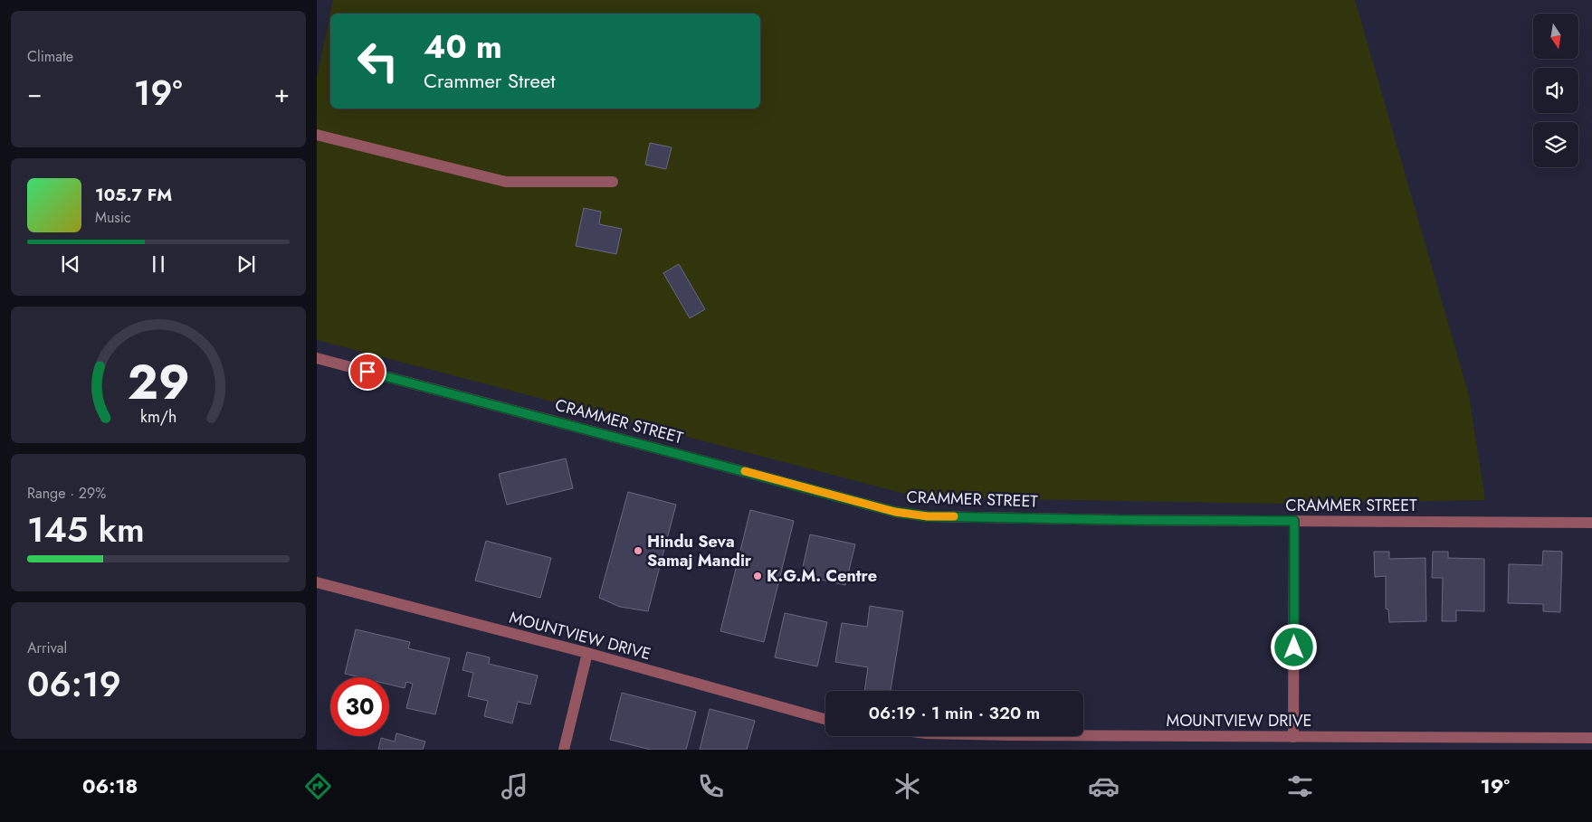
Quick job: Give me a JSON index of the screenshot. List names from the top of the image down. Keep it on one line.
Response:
{"streets":{"street":["CRAMMER STREET","MOUNTVIEW DRIVE"]},"places":["Hindu Seva Samaj Mandir","K.G.M. Centre"],"north":"bottom","page":{"tile":["Climate",["Range · 29%","145 km"],["Arrival","06:19"]],"turn":["40 m","Crammer Street"],"heat":["−","19°","+"],"song":["105.7 FM","Music"],"limit":"30","trip":"06:19 · 1 min · 320 m","tabs":["06:18","19°"],"gauge":["29","km/h"]}}
